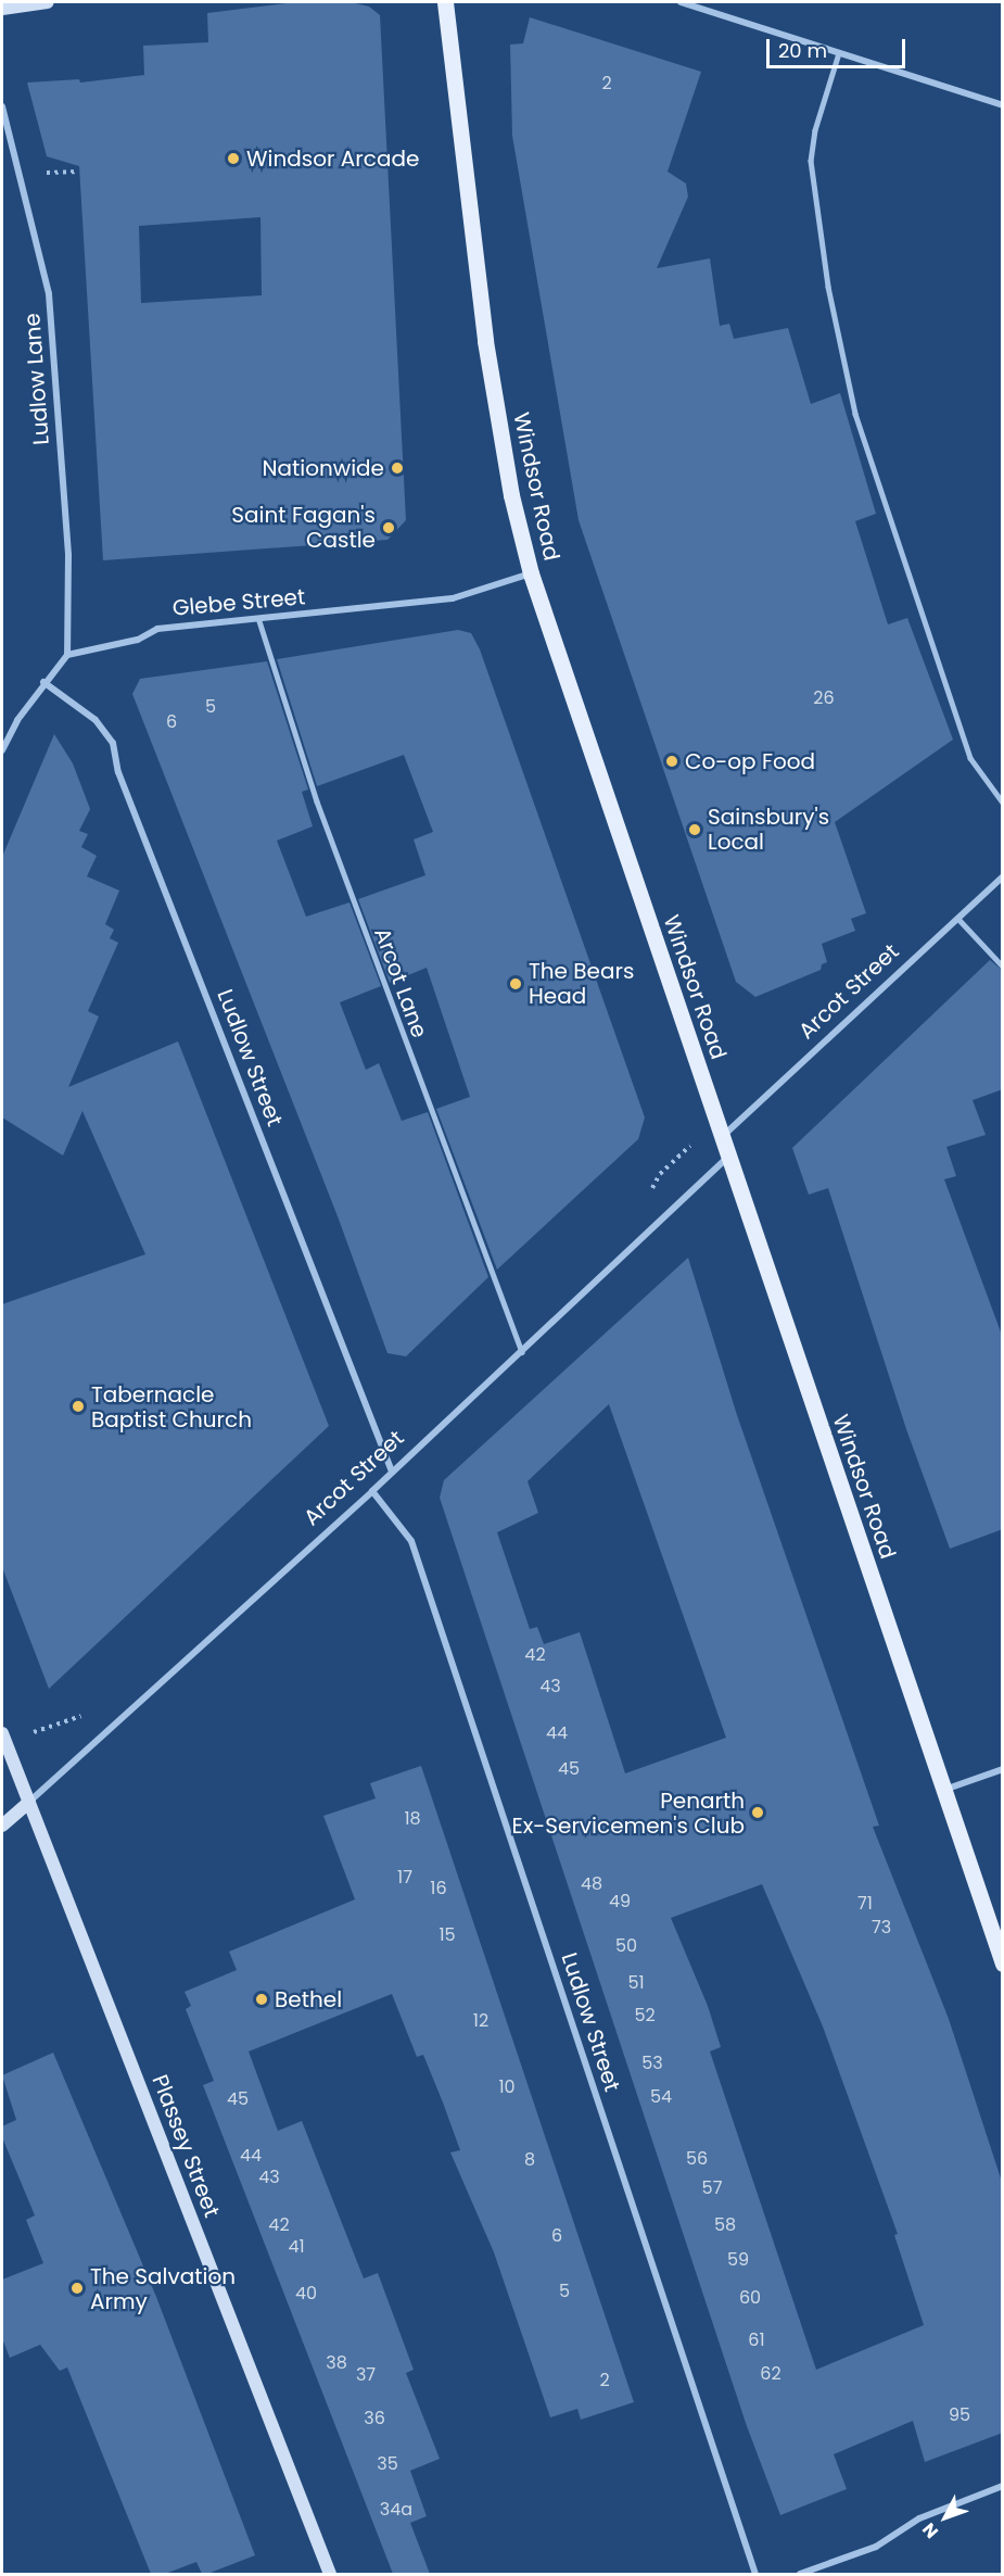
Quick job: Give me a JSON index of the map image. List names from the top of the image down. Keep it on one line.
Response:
{"streets":{"main road":["Windsor Road"],"street":["Ludlow Lane","Glebe Street","Arcot Street","Ludlow Street","Plassey Street"],"lane":["Arcot Lane"]},"crossings":[["Ludlow Lane","Glebe Street"],["Windsor Road","Glebe Street"],["Windsor Road","Arcot Street"],["Glebe Street","Arcot Lane"],["Arcot Lane","Arcot Street"],["Arcot Street","Ludlow Street"],["Arcot Street","Plassey Street"]],"places":["Windsor Arcade","Nationwide","Saint Fagan's Castle","Co-op Food","Sainsbury's Local","The Bears Head","Tabernacle Baptist Church","Penarth Ex-Servicemen's Club","Bethel","The Salvation Army"],"house_numbers":["2","26","5","6","42","43","44","45","18","17","48","16","49","71","73","15","50","51","52","12","53","10","54","45","44","56","8","43","57","42","58","6","41","59","5","40","60","61","38","62","37","2","95","36","35","34a"],"scale_bar":"20 m","north":"bottom left"}
